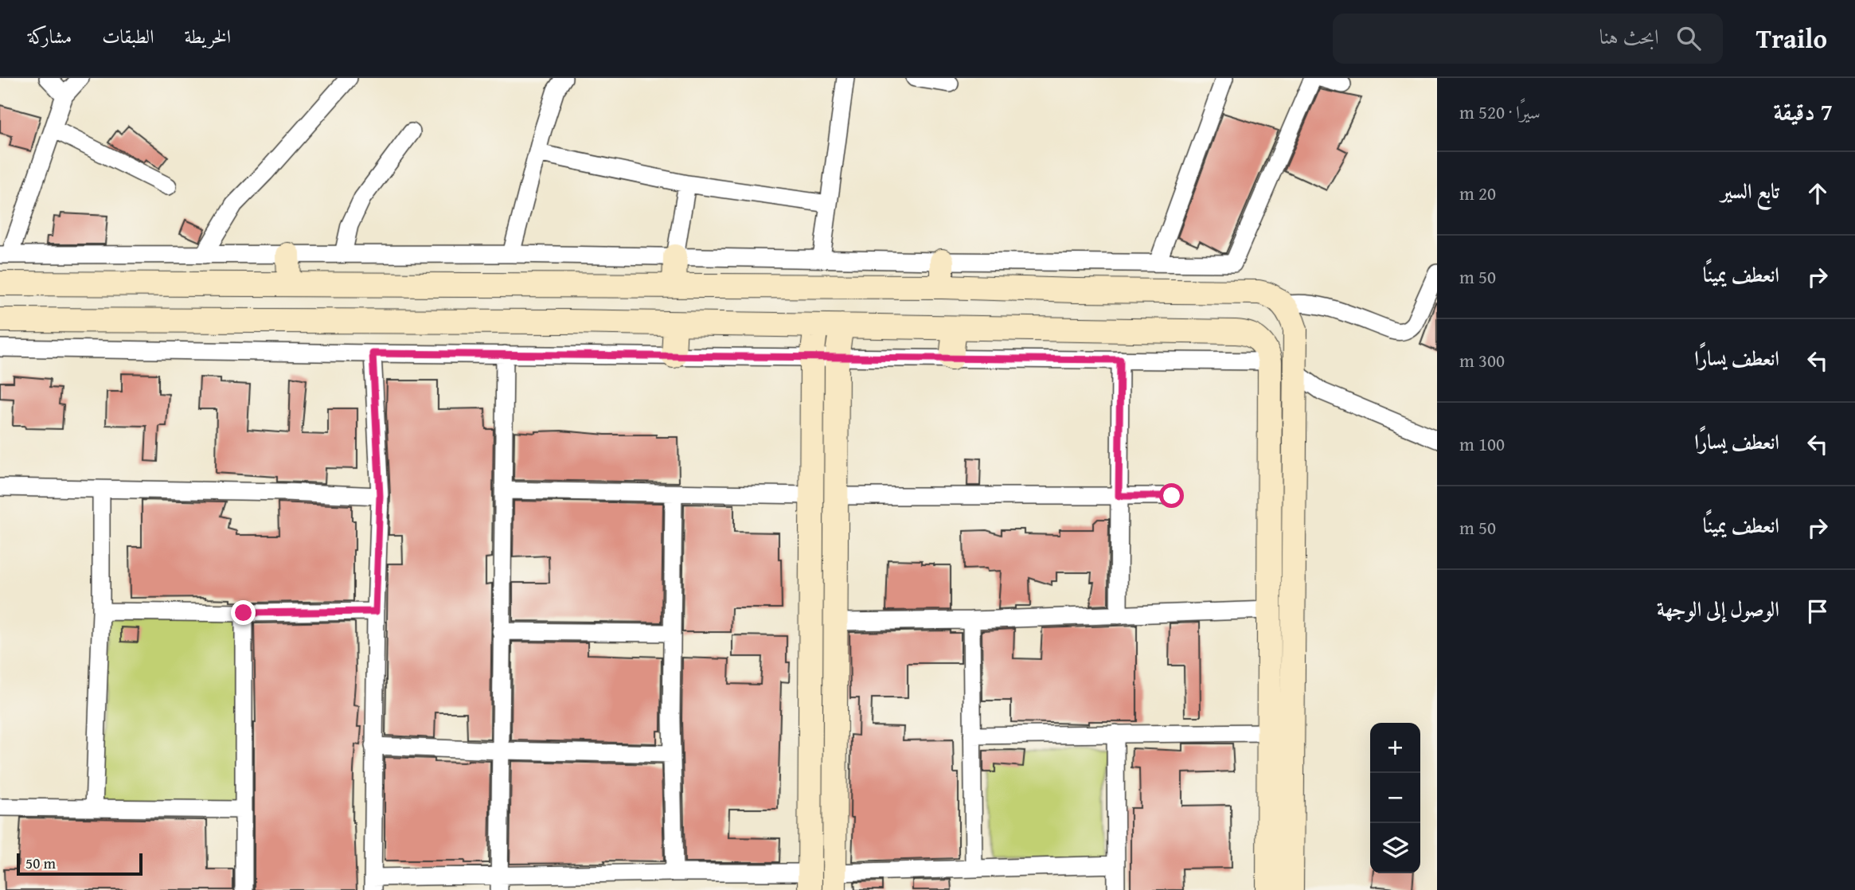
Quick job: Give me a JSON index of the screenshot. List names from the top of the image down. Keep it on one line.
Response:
{"scale_bar":"50 m","page":{"header":"Trailo","search":"ابحث هنا","nav":["الخريطة","الطبقات","مشاركة"],"heading":["7 دقيقة","سيرًا · 520 m"],"list":[["تابع السير","20 m"],["انعطف يمينًا","50 m"],["انعطف يسارًا","300 m"],["انعطف يسارًا","100 m"],["انعطف يمينًا","50 m"],"الوصول إلى الوجهة"],"map_buttons":["+","−"],"scale":"50 m"}}
